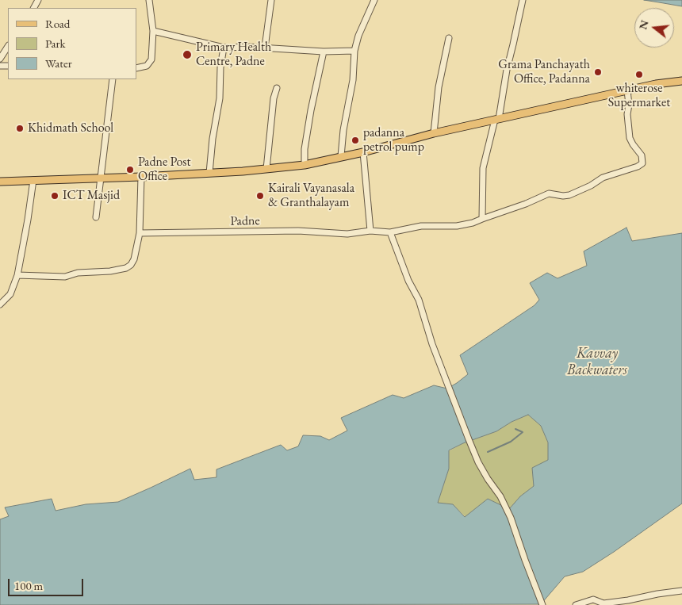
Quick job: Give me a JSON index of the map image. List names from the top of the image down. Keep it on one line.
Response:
{"streets":{"street":["Padne"]},"water":["Kavvay Backwaters"],"places":["Primary Health Centre, Padne","Grama Panchayath Office, Padanna","whiterose Supermarket","Khidmath School","padanna petrol pump","Padne Post Office","ICT Masjid","Kairali Vayanasala & Granthalayam"],"legend":["Road","Park","Water"],"scale_bar":"100 m","north":"left"}
